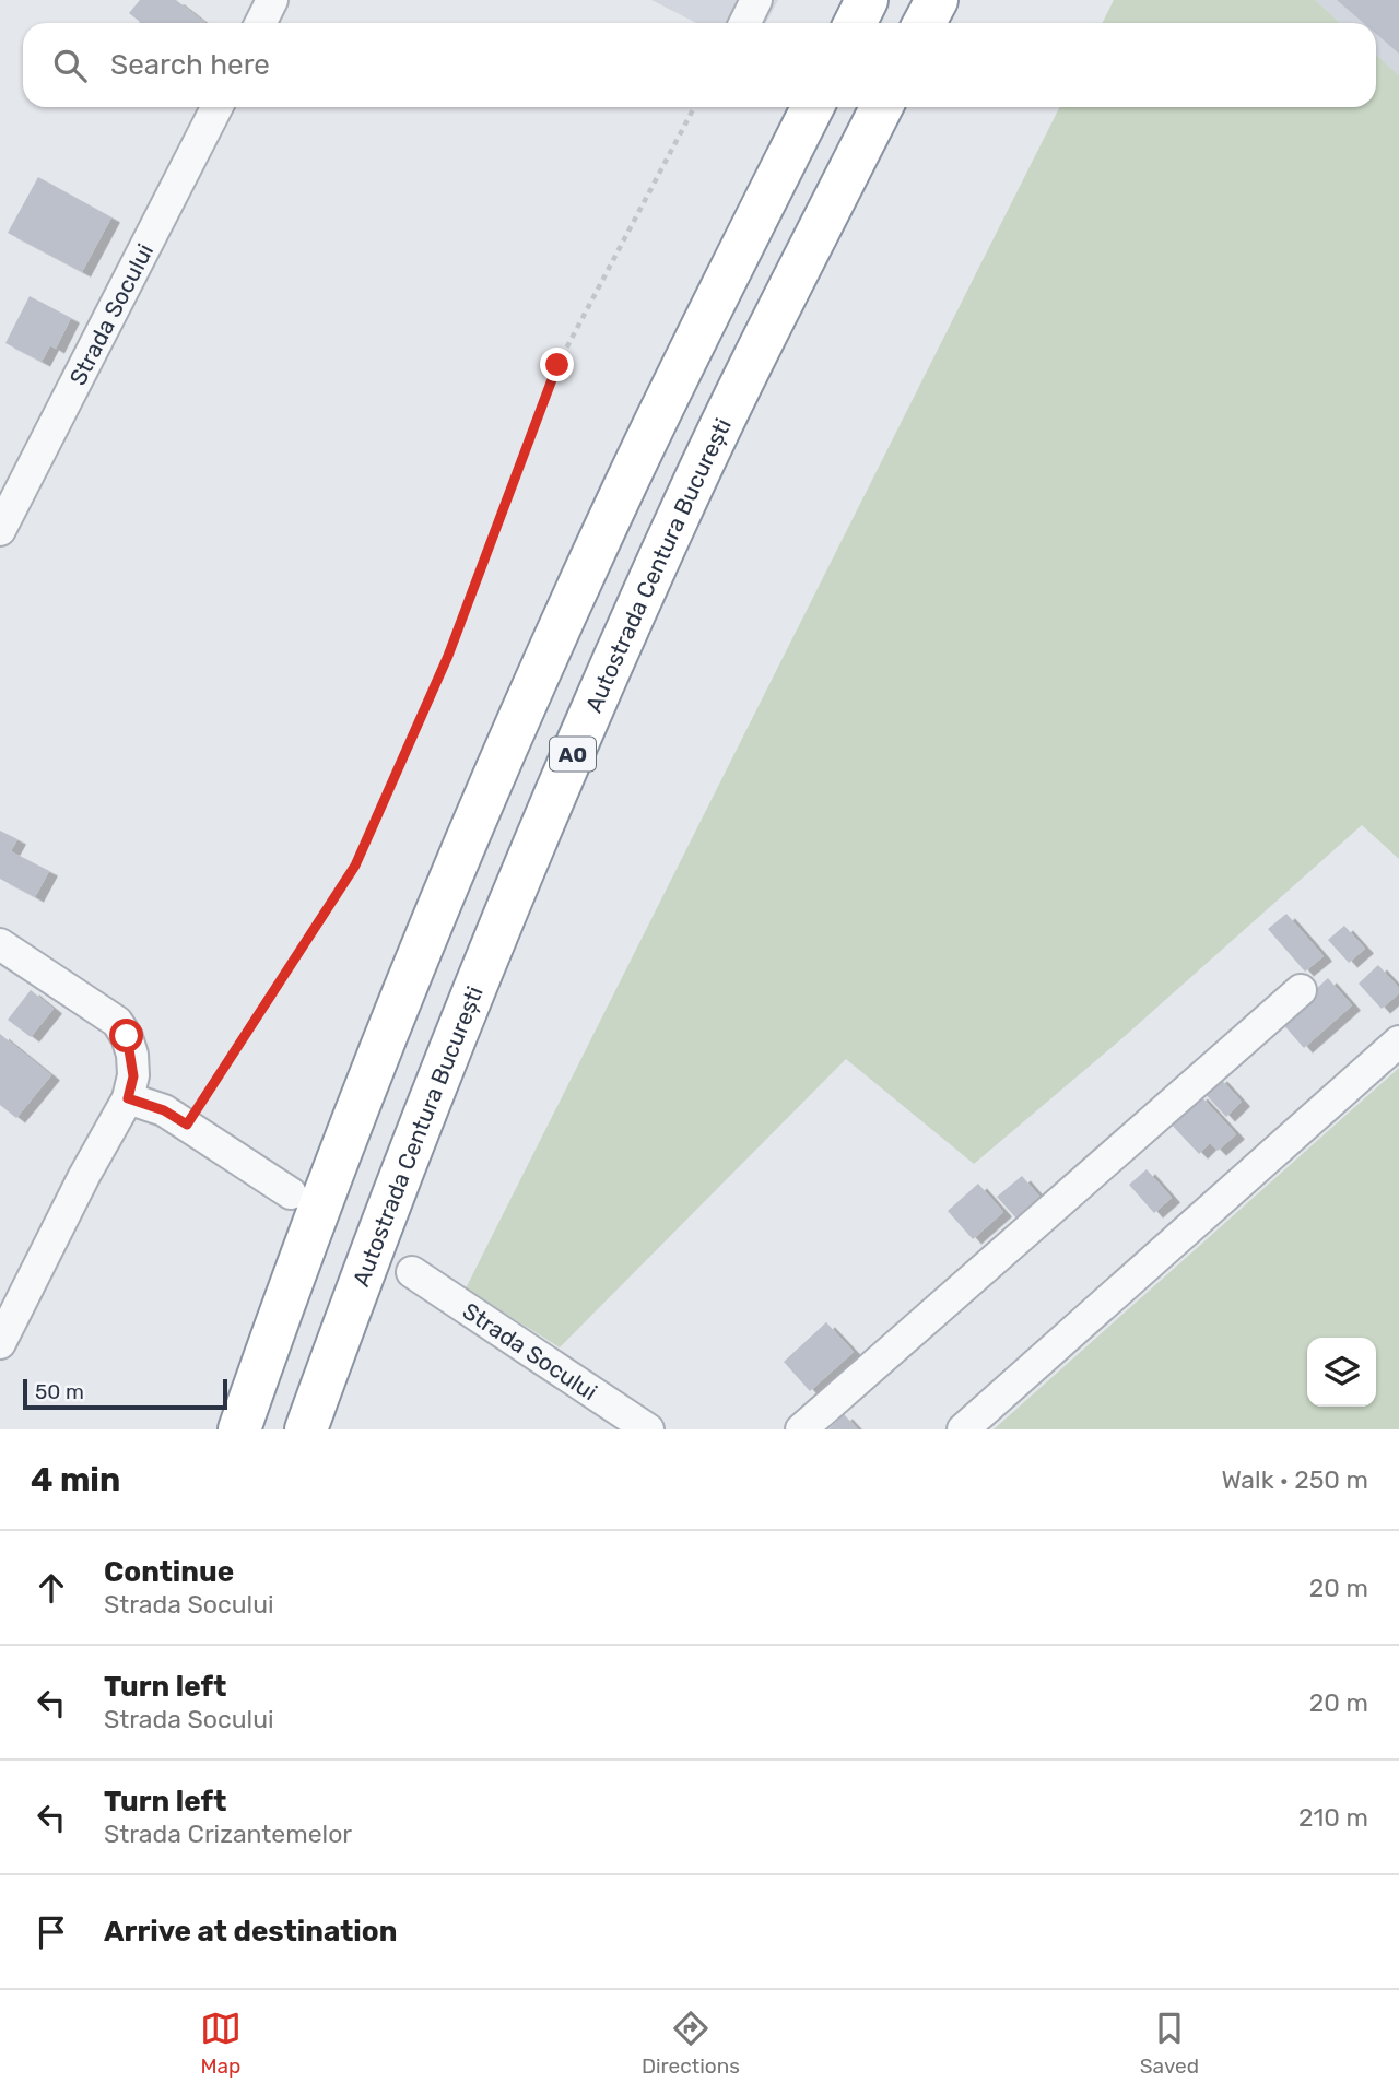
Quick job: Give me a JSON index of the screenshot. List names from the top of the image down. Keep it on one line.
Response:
{"streets":{"highway":["Autostrada Centura București","A0"],"street":["Strada Socului"]},"scale_bar":"50 m","page":{"search":"Search here","scale":"50 m","heading":["4 min","Walk · 250 m"],"list":[["Continue","Strada Socului","20 m"],["Turn left","Strada Socului","20 m"],["Turn left","Strada Crizantemelor","210 m"],"Arrive at destination"],"nav":["Map","Directions","Saved"]}}
